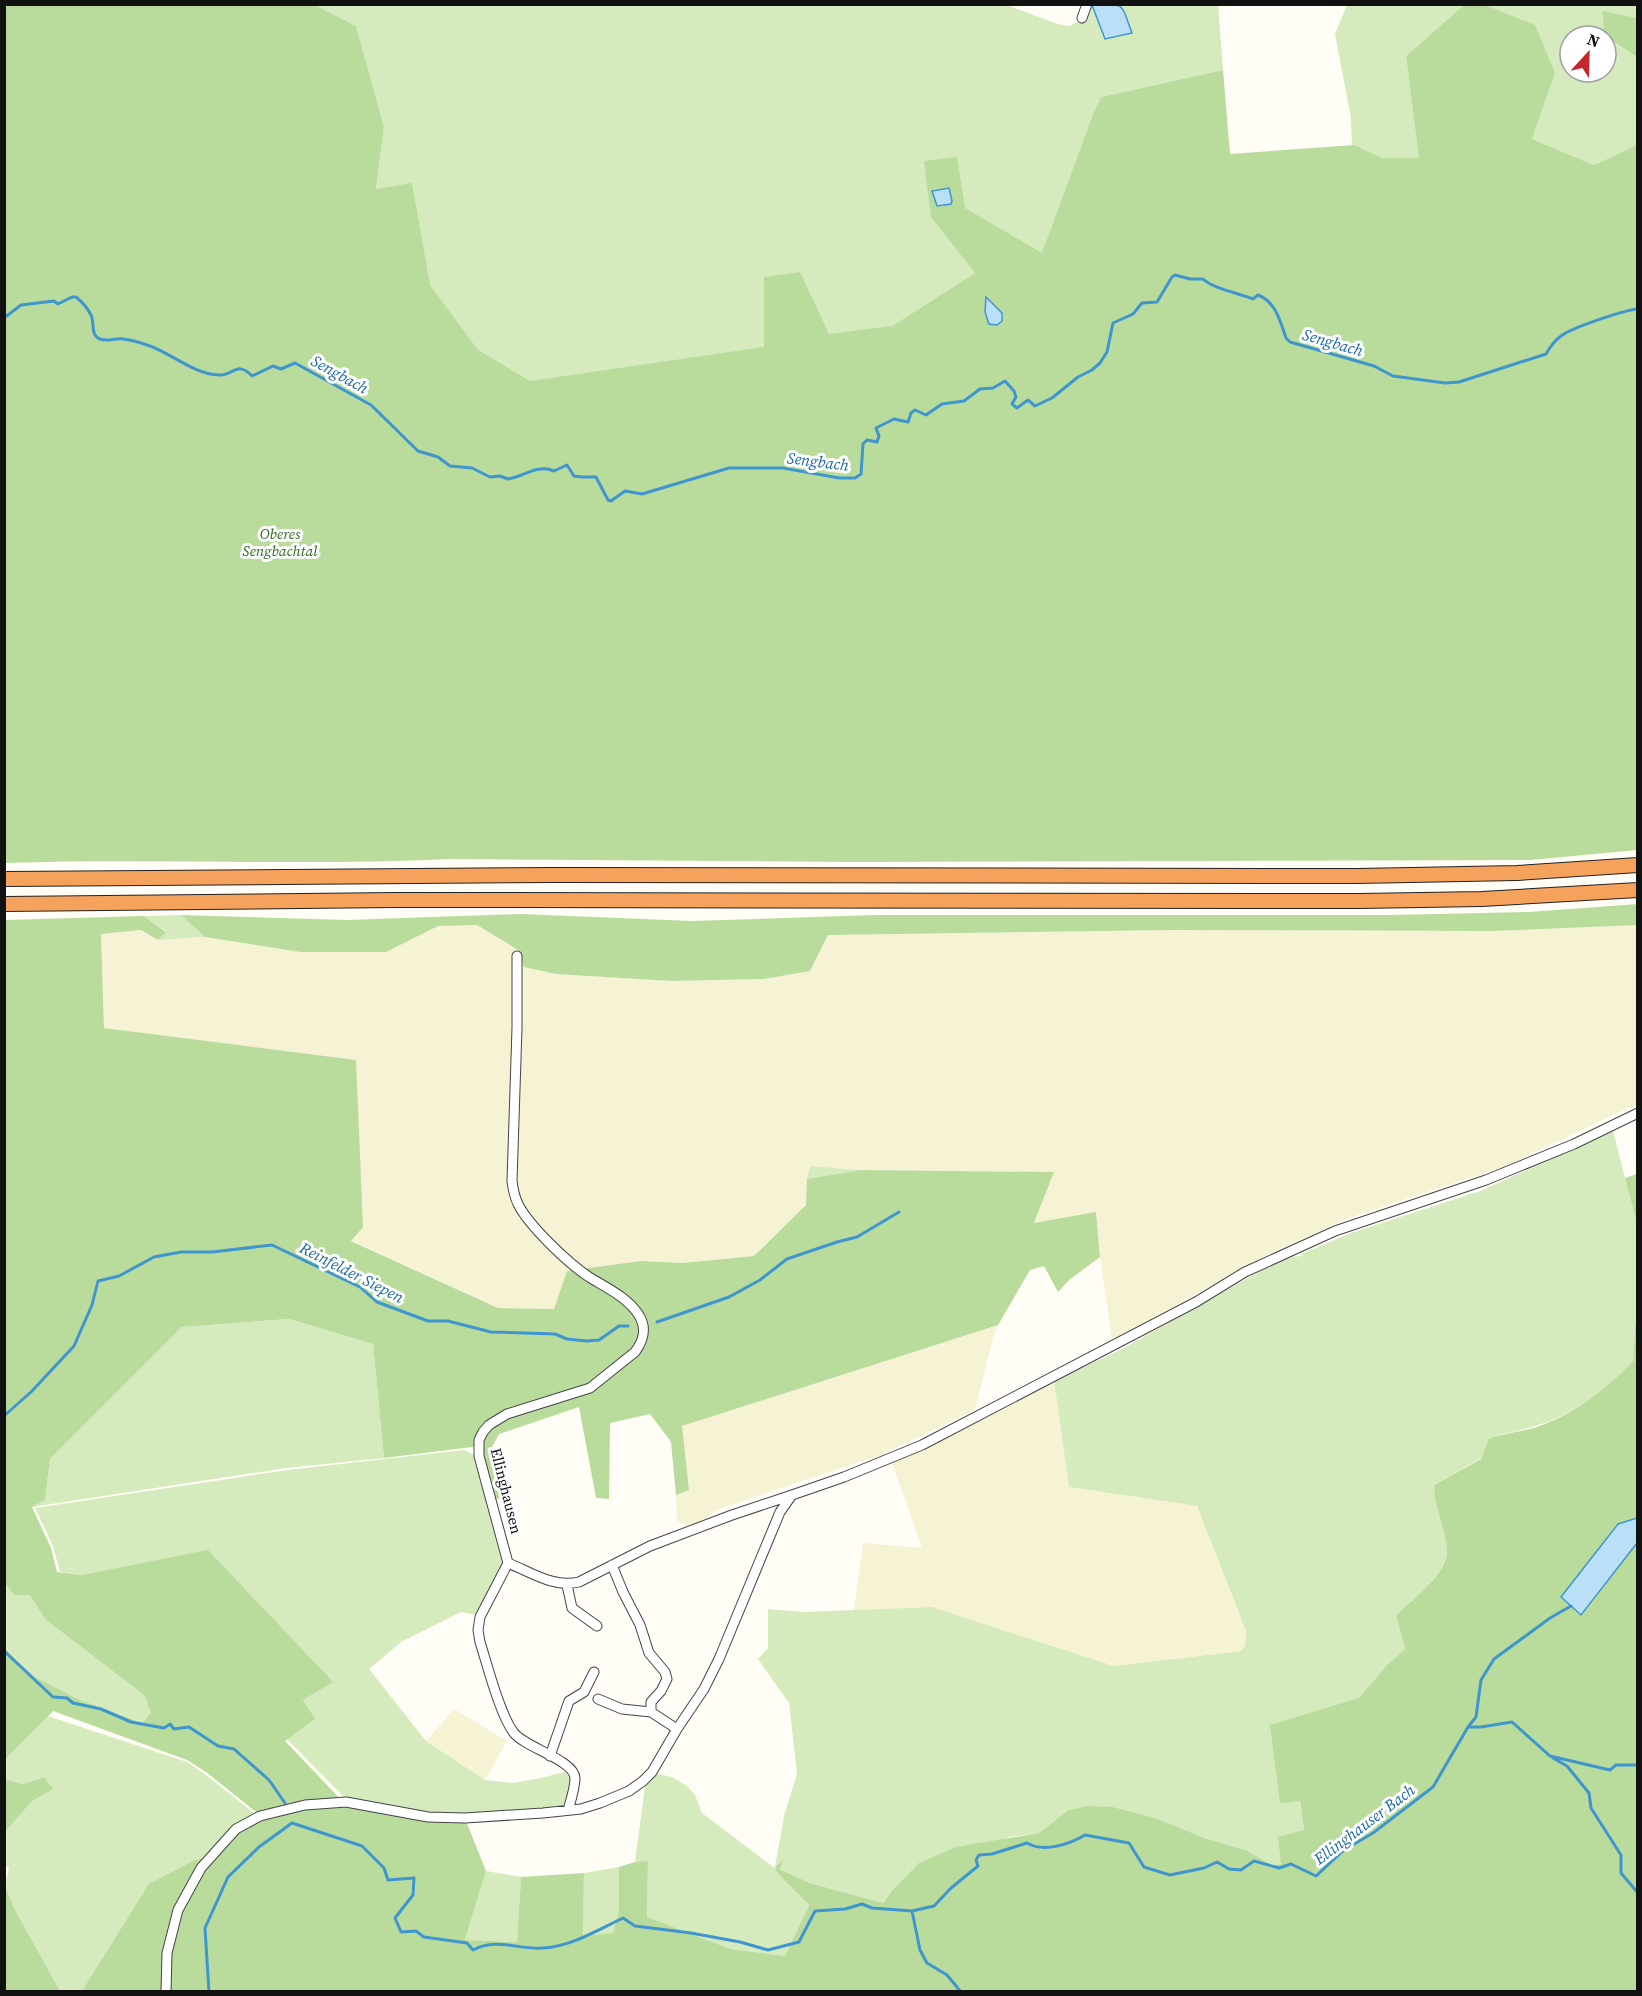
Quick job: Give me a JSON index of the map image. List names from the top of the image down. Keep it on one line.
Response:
{"streets":{"street":["Ellinghausen"]},"water":["Sengbach","Reinfelder Siepen","Ellinghauser Bach"],"parks":["Oberes Sengbachtal"],"north":"top"}
